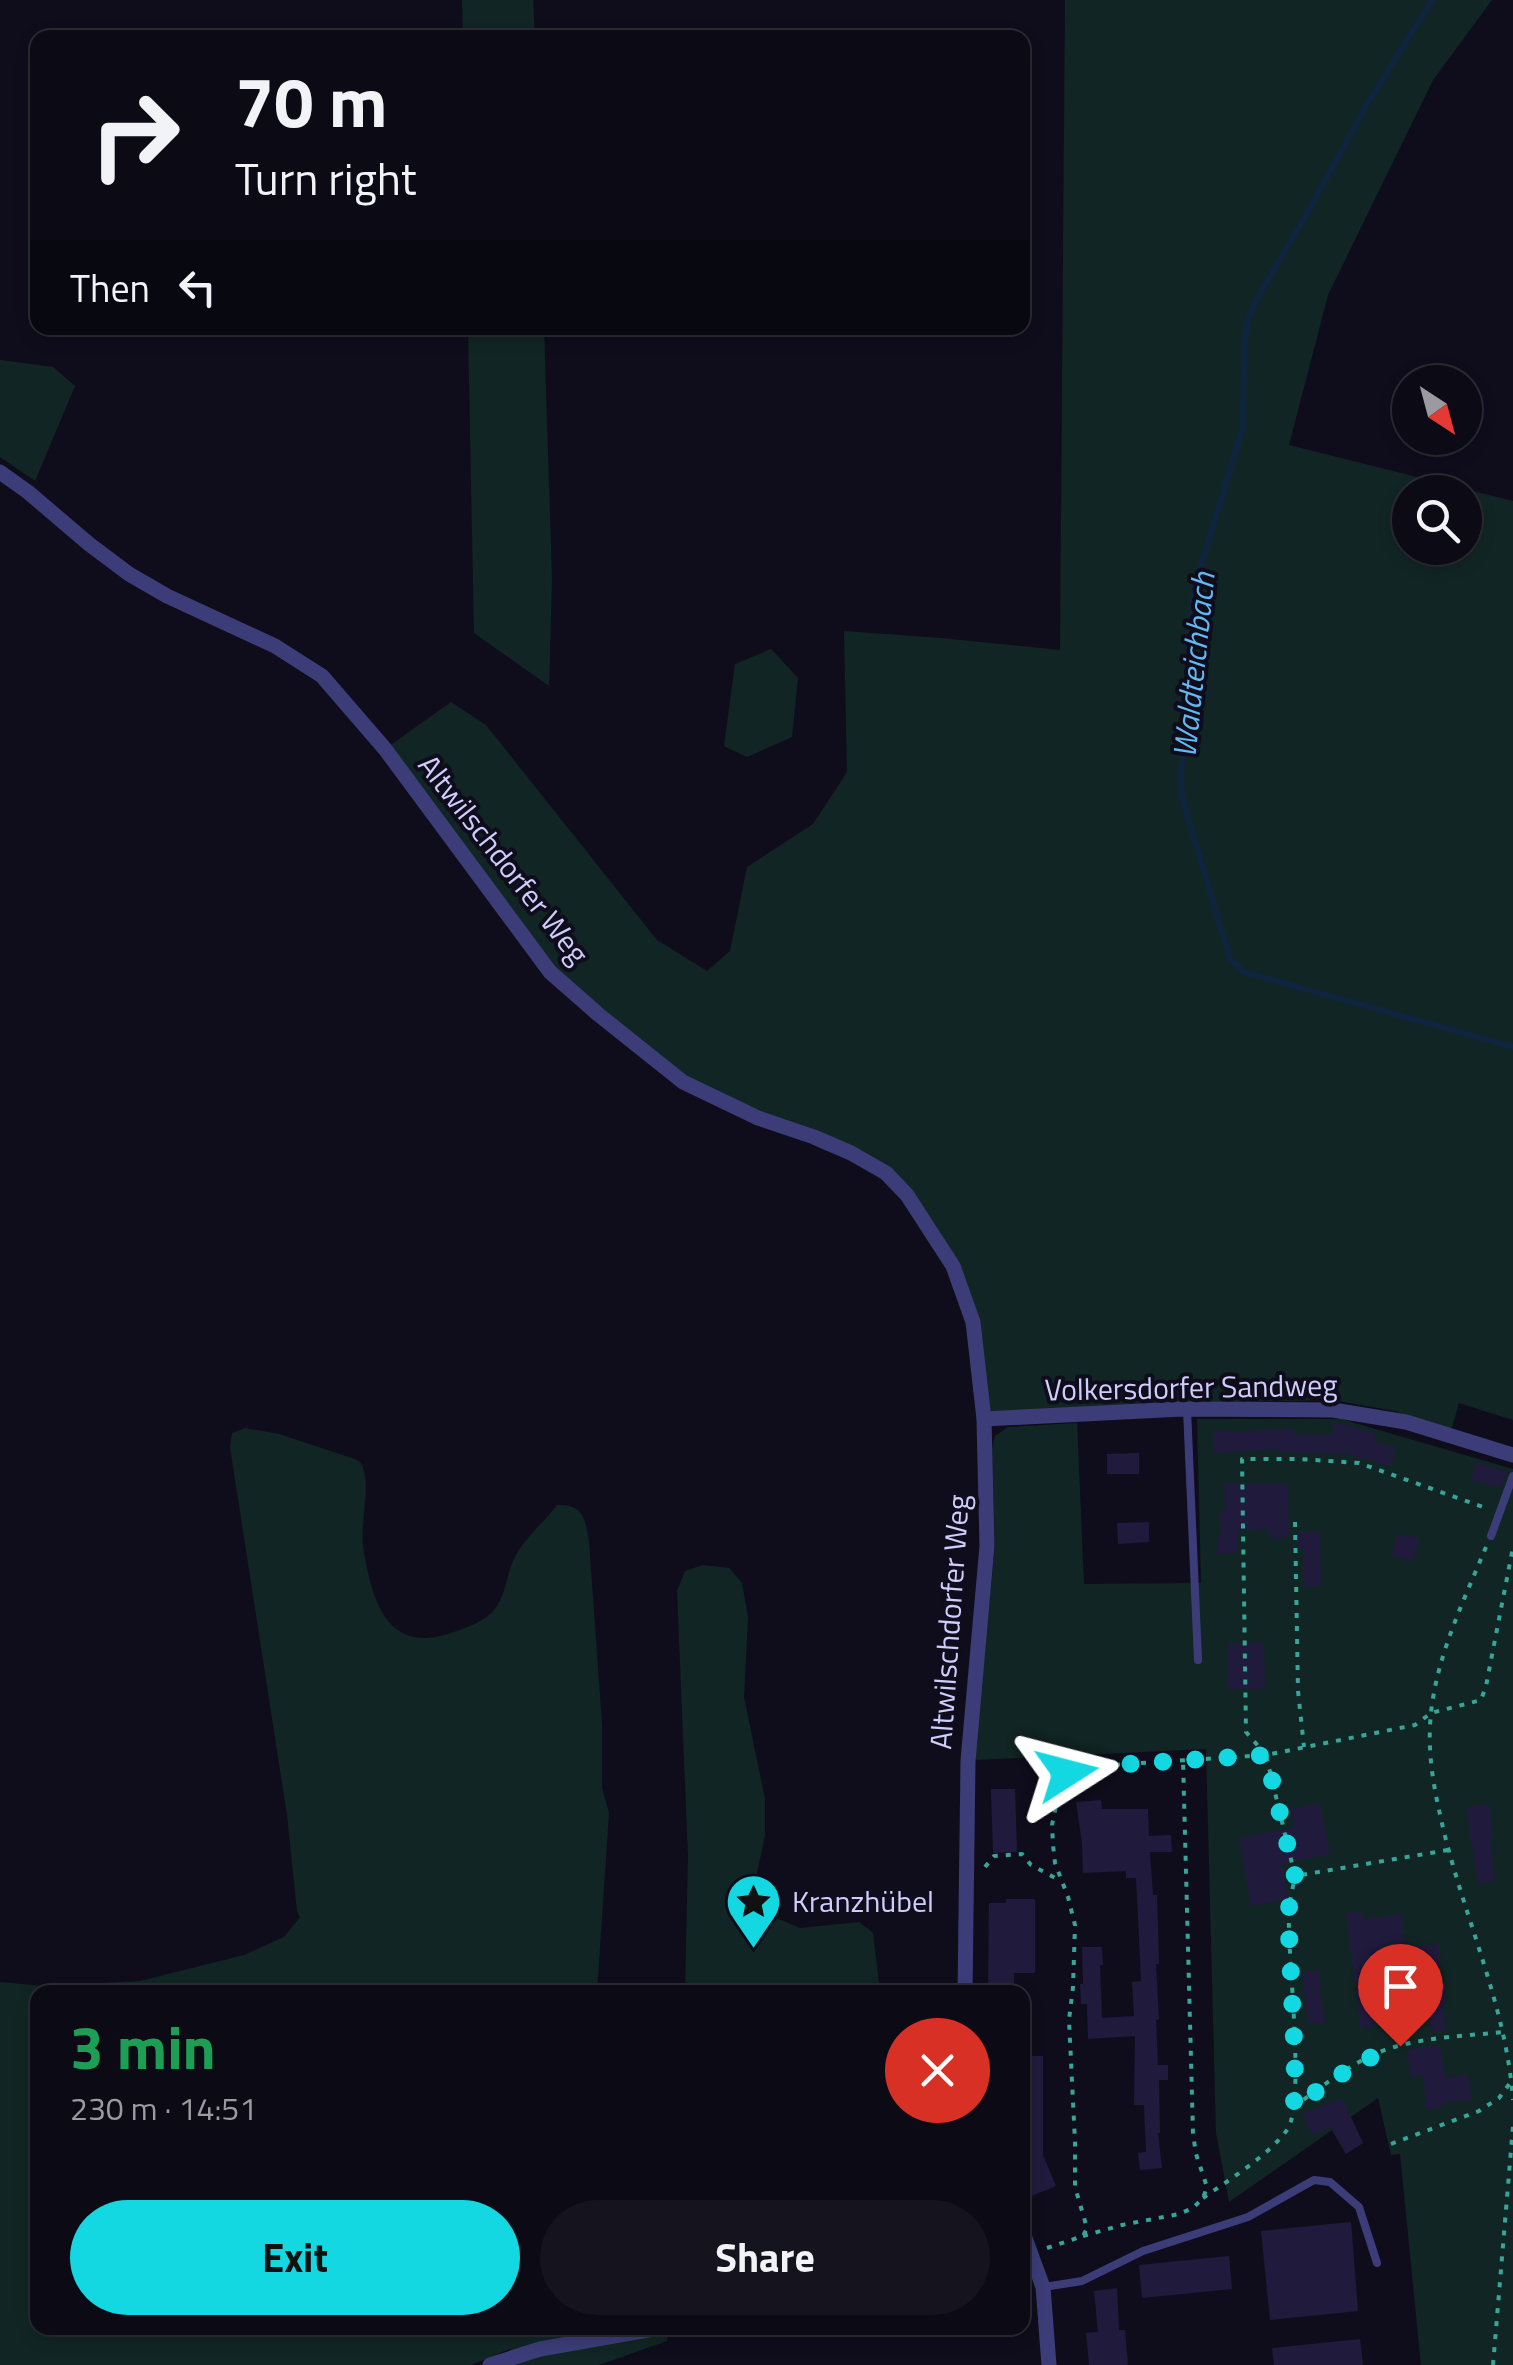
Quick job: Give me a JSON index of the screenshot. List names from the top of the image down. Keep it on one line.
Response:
{"streets":{"street":["Altwilschdorfer Weg","Volkersdorfer Sandweg"]},"crossings":[["Altwilschdorfer Weg","Volkersdorfer Sandweg"]],"water":["Waldteichbach"],"places":{"place":["Kranzhübel"]},"north":"bottom right","page":{"turn":["70 m","Turn right"],"then":"Then","heading":["3 min","230 m · 14:51"],"buttons":["Exit","Share"]}}
